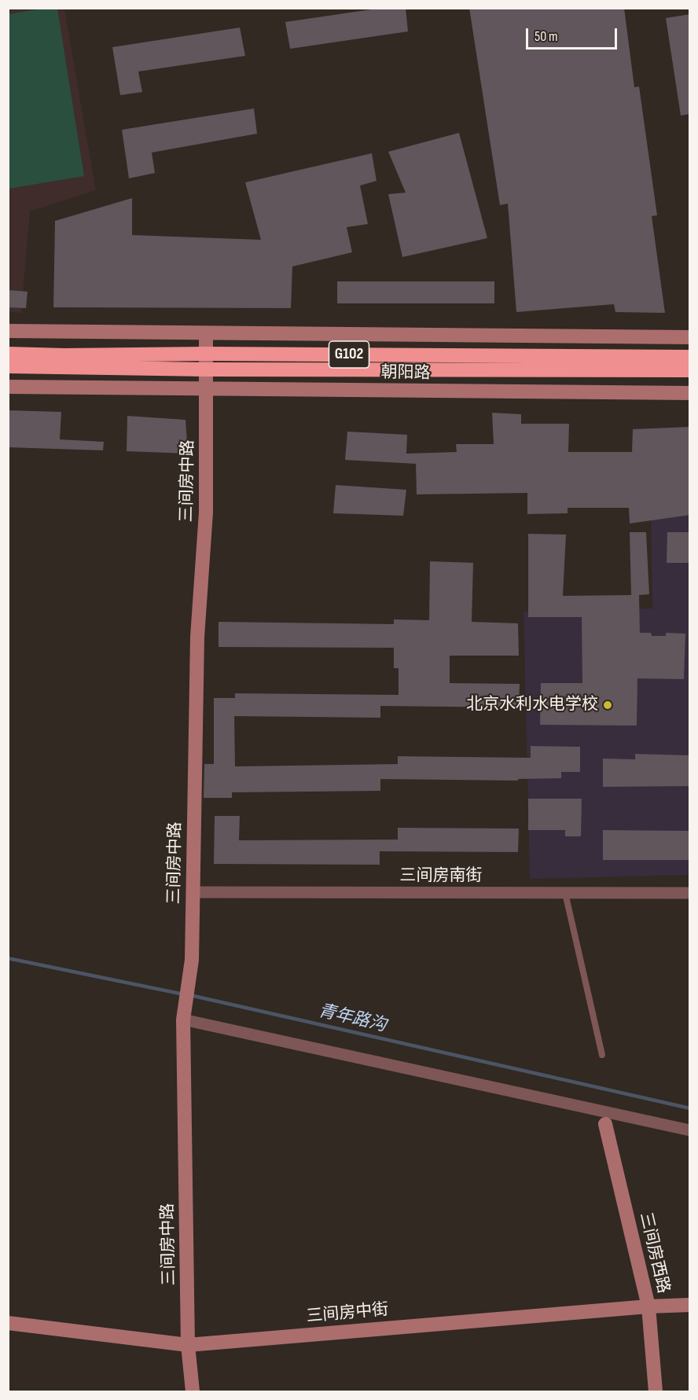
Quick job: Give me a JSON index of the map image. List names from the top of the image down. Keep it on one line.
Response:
{"streets":{"highway":["G102","朝阳路"],"street":["三间房中路","三间房南街","三间房西路","三间房中街"]},"crossings":[["朝阳路","三间房中路"],["三间房中路","三间房南街"],["三间房中路","三间房中街"],["三间房西路","三间房中街"]],"water":["青年路沟"],"places":["北京水利水电学校"],"scale_bar":"50 m"}
